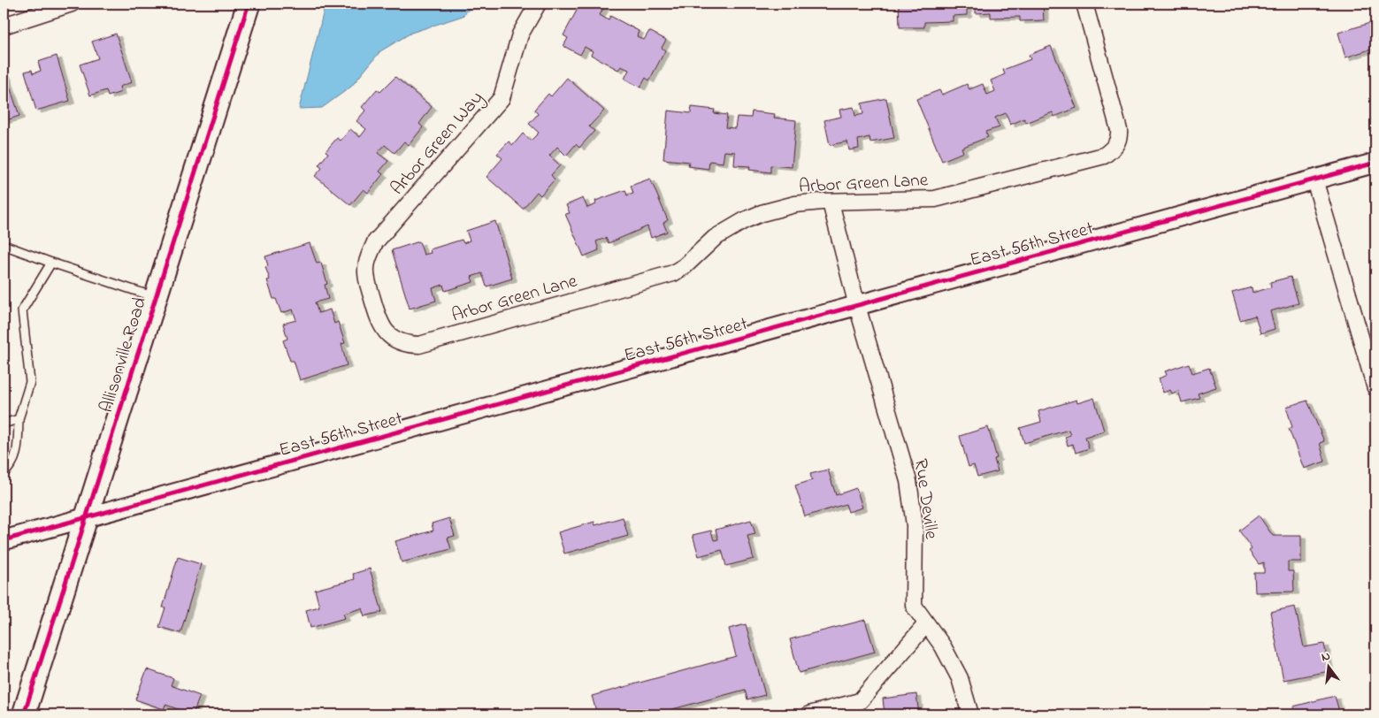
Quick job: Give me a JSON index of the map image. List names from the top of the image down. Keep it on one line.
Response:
{"streets":{"main road":["Allisonville Road"],"street":["Arbor Green Way","Arbor Green Lane","East 56th Street","Rue Deville"]},"crossings":[["Arbor Green Way","Arbor Green Lane"],["Arbor Green Lane","Rue Deville"],["East 56th Street","Allisonville Road"],["East 56th Street","Rue Deville"]],"north":"top"}
